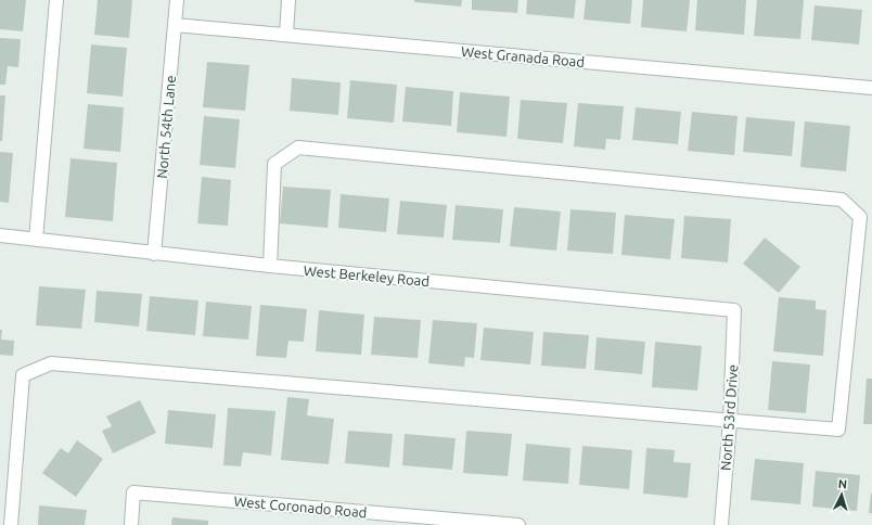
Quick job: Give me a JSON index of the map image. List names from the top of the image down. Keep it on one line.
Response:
{"streets":{"street":["West Granada Road","North 54th Lane","West Berkeley Road","North 53rd Drive","West Coronado Road"]},"crossings":[["West Granada Road","North 54th Lane"],["North 54th Lane","West Berkeley Road"],["West Berkeley Road","North 53rd Drive"]],"north":"top"}
